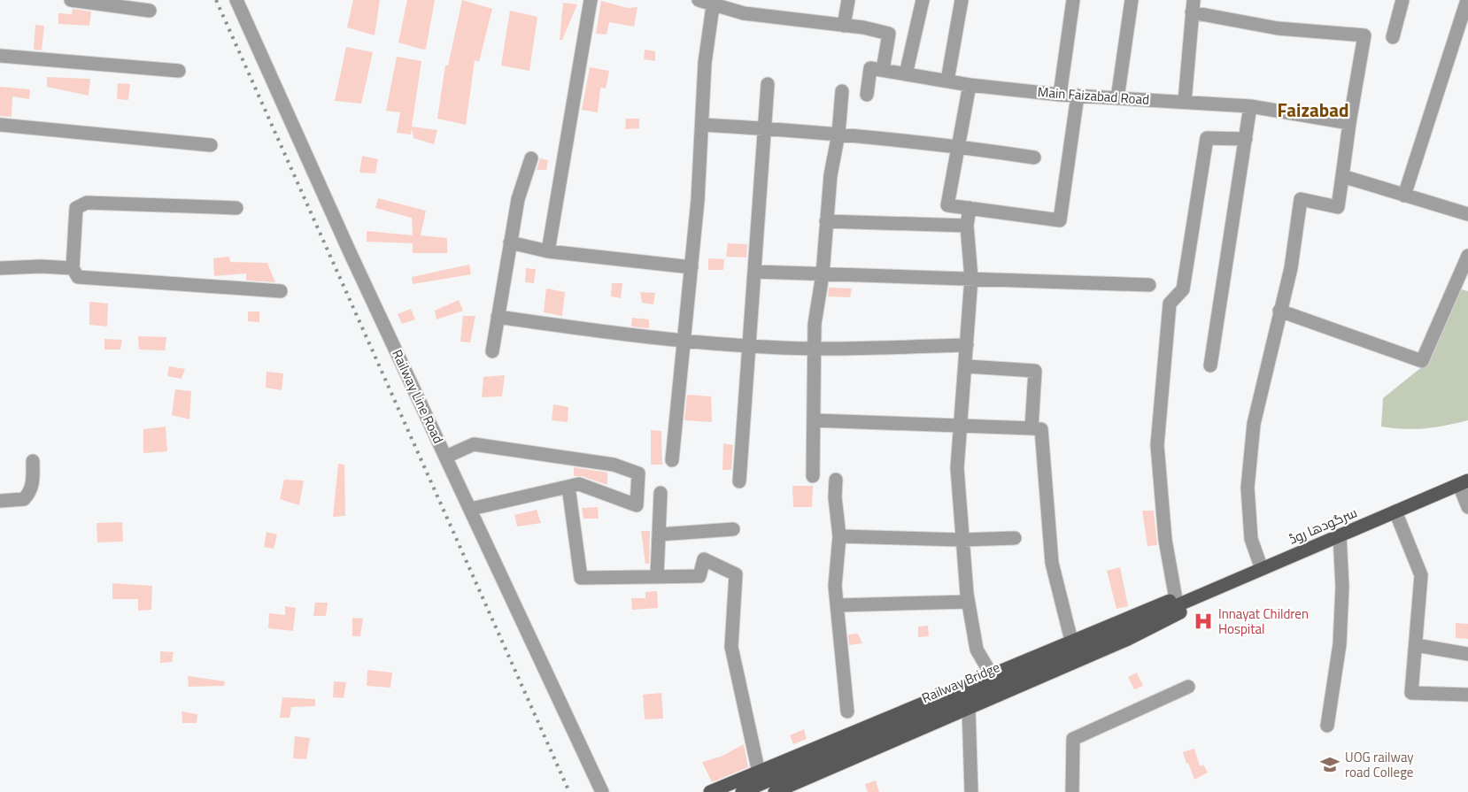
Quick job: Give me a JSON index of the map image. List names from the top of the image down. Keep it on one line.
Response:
{"streets":{"main road":["سرگودھا روڈ","Railway Bridge"],"street":["Main Faizabad Road","Railway Line Road"]},"crossings":[["سرگودھا روڈ","Railway Bridge"]],"districts":["Faizabad"],"places":{"hospital":["Innayat Children Hospital"],"school or university":["UOG railway road College"]}}
